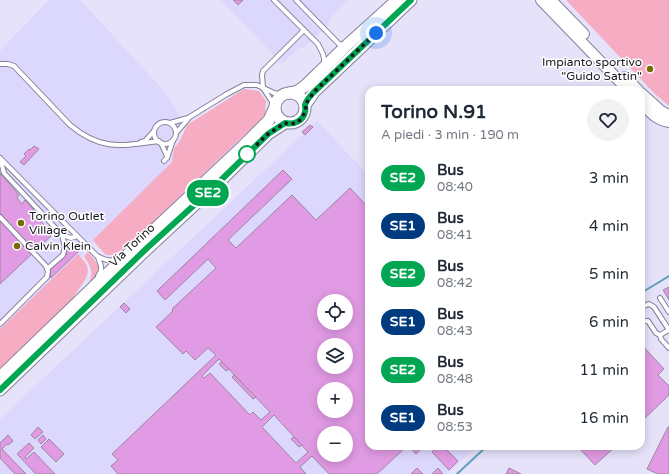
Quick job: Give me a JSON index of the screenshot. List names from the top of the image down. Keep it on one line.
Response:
{"streets":{"main road":["Via Torino"]},"places":["Impianto sportivo \"Guido Sattin\"","Torino Outlet Village","Calvin Klein"],"lines":["bus line SE2"],"page":{"on_map":"SE2","heading":["Torino N.91","A piedi · 3 min · 190 m"],"list":[{"mark":"SE2","name":"Bus","note":"08:40","value":"3 min"},{"mark":"SE1","name":"Bus","note":"08:41","value":"4 min"},{"mark":"SE2","name":"Bus","note":"08:42","value":"5 min"},{"mark":"SE1","name":"Bus","note":"08:43","value":"6 min"},{"mark":"SE2","name":"Bus","note":"08:48","value":"11 min"},{"mark":"SE1","name":"Bus","note":"08:53","value":"16 min"}],"map_buttons":["+","−"]}}
